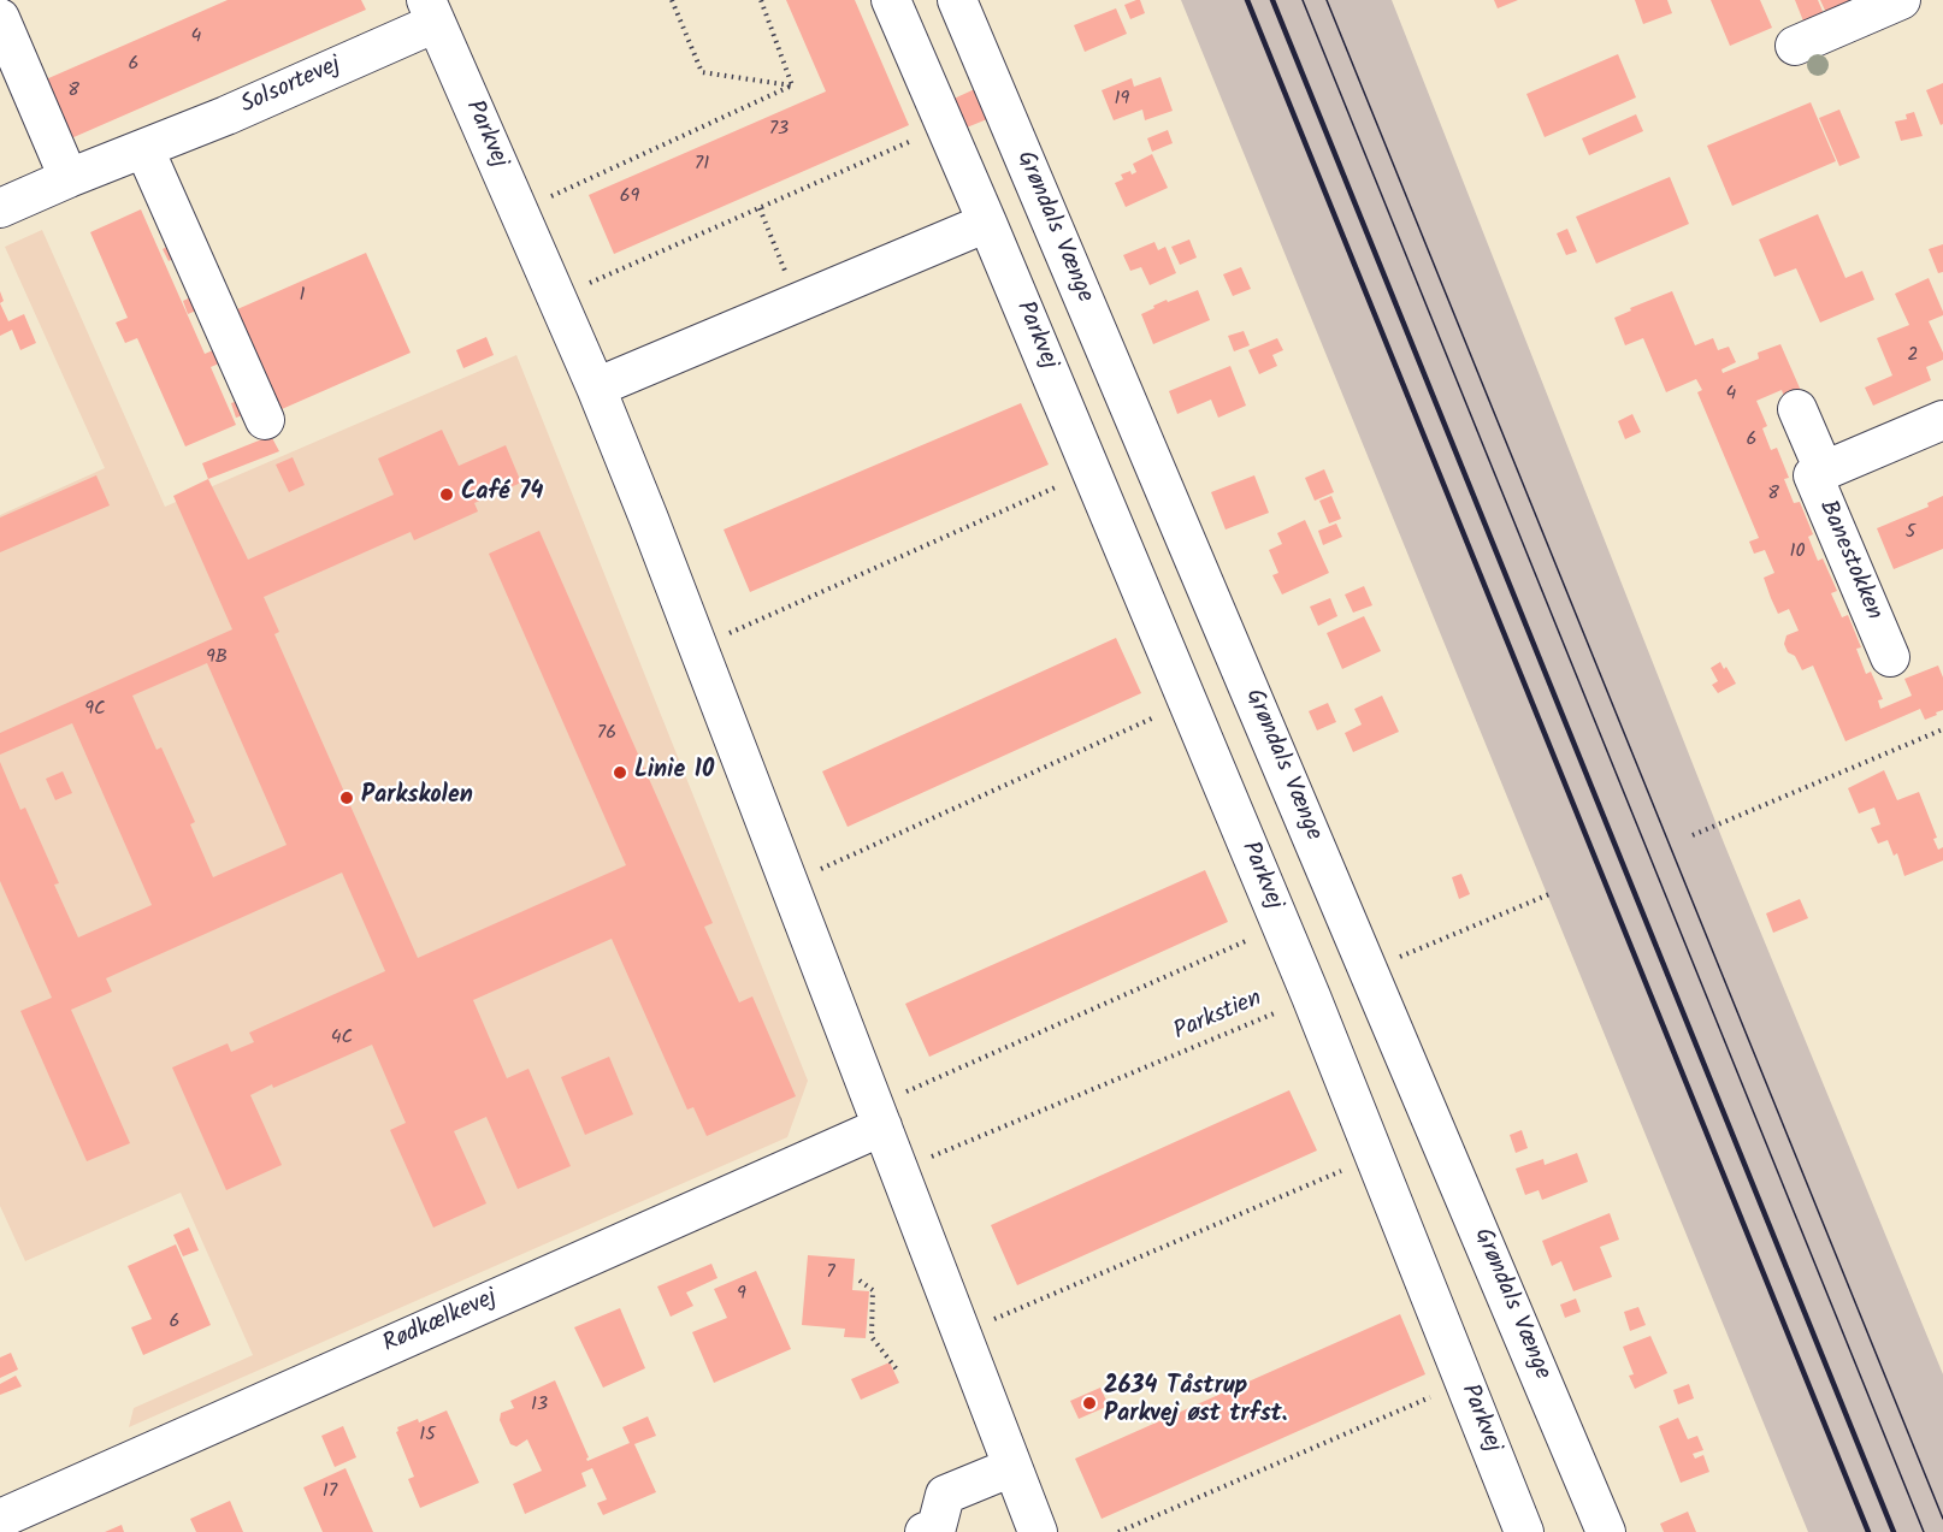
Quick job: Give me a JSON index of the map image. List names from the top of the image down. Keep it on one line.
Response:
{"streets":{"street":["Solsortevej","Parkvej","Grøndals Vænge","Banestokken","Rødkælkevej"],"path":["Parkstien"]},"crossings":[["Solsortevej","Parkvej"],["Parkvej","Parkstien"],["Parkvej","Rødkælkevej"]],"places":["Café 74","Linie 10","Parkskolen","2634 Tåstrup Parkvej øst trfst."],"house_numbers":["4","6","8","19","73","71","69","1","2","4","6","8","5","10","9B","9C","76","4C","7","9","6","13","15","17"]}
